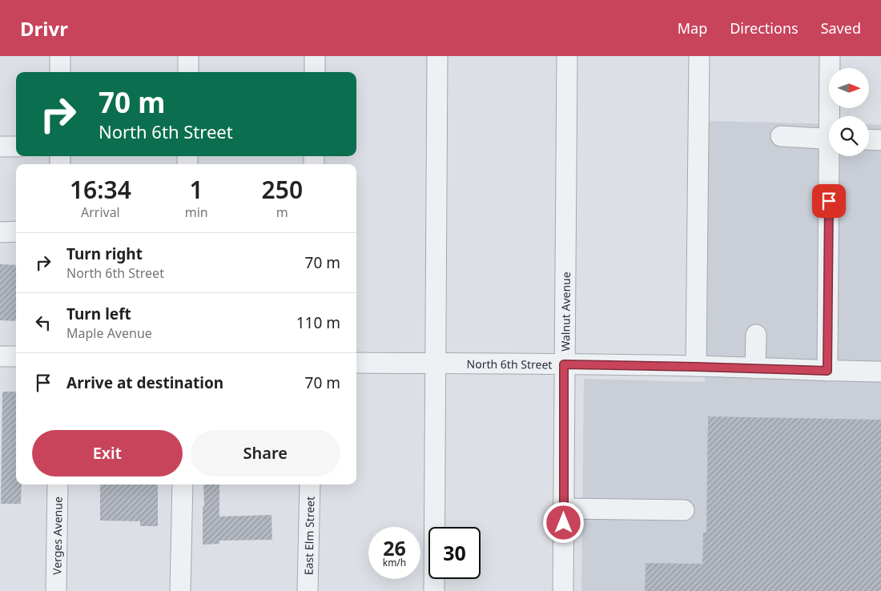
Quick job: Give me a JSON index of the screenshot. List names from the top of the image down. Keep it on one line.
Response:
{"streets":{"street":["Walnut Avenue","North 6th Street","Verges Avenue","East Elm Street"]},"crossings":[["Walnut Avenue","North 6th Street"]],"north":"right","page":{"header":"Drivr","nav":["Map","Directions","Saved"],"turn":["70 m","North 6th Street"],"eta":["16:34","Arrival","1","min","250","m"],"list":[{"name":"Turn right","note":"North 6th Street","value":"70 m"},{"name":"Turn left","note":"Maple Avenue","value":"110 m"},{"name":"Arrive at destination","value":"70 m"}],"buttons":["Exit","Share"],"speed":"26 km/h","limit":"30"}}
